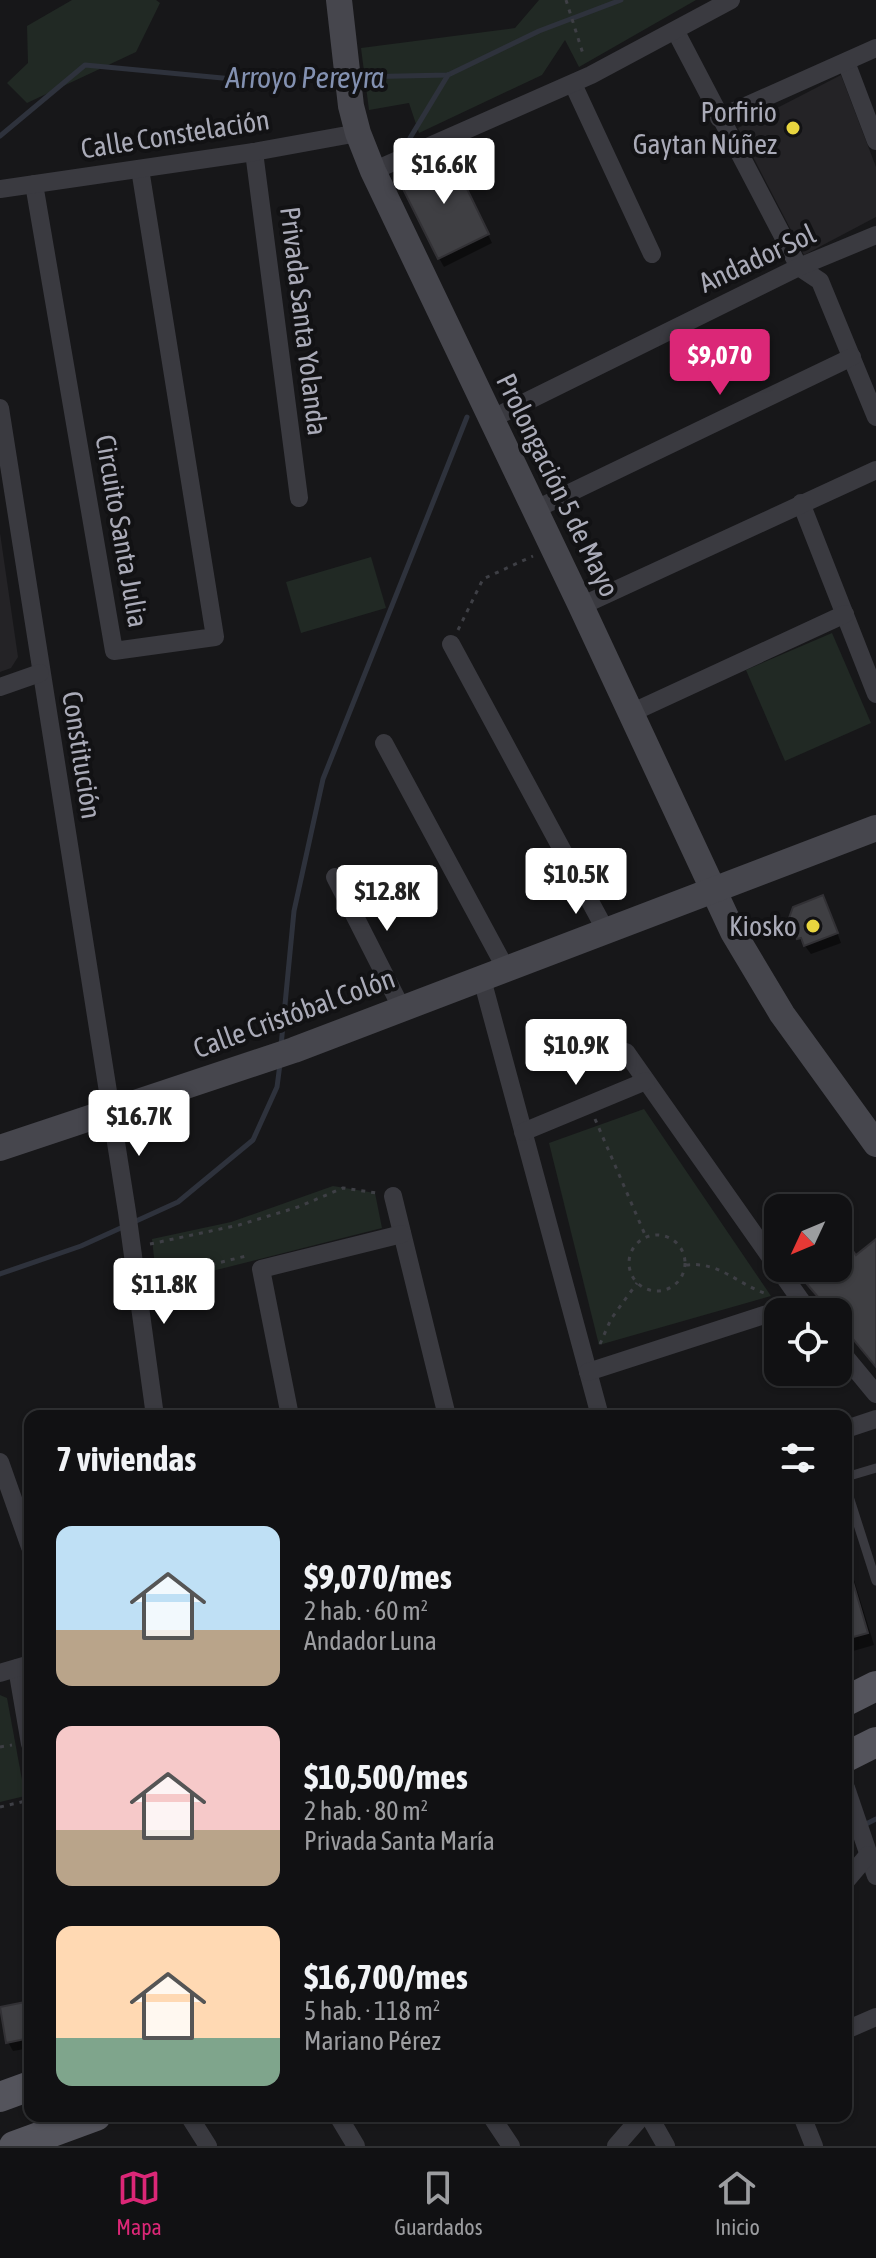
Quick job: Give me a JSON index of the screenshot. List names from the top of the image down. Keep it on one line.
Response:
{"streets":{"street":["Calle Constelación","Andador Sol","Privada Santa Yolanda","Prolongación 5 de Mayo","Circuito Santa Julia","Constitución","Calle Cristóbal Colón"]},"crossings":[["Calle Constelación","Privada Santa Yolanda"],["Calle Constelación","Prolongación 5 de Mayo"],["Calle Constelación","Circuito Santa Julia"],["Andador Sol","Prolongación 5 de Mayo"],["Prolongación 5 de Mayo","Calle Cristóbal Colón"],["Constitución","Calle Cristóbal Colón"]],"water":["Arroyo Pereyra"],"places":["Porfirio Gaytan Núñez","Kiosko"],"north":"bottom left","page":{"price":["$16.6K","$9,070","$10.5K","$12.8K","$10.9K","$16.7K","$11.8K"],"heading":"7 viviendas","list":[{"name":"$9,070/mes","note":"2 hab. · 60 m² · Andador Luna"},{"name":"$10,500/mes","note":"2 hab. · 80 m² · Privada Santa María"},{"name":"$16,700/mes","note":"5 hab. · 118 m² · Mariano Pérez"}],"tabs":["Mapa","Guardados","Inicio"]}}
